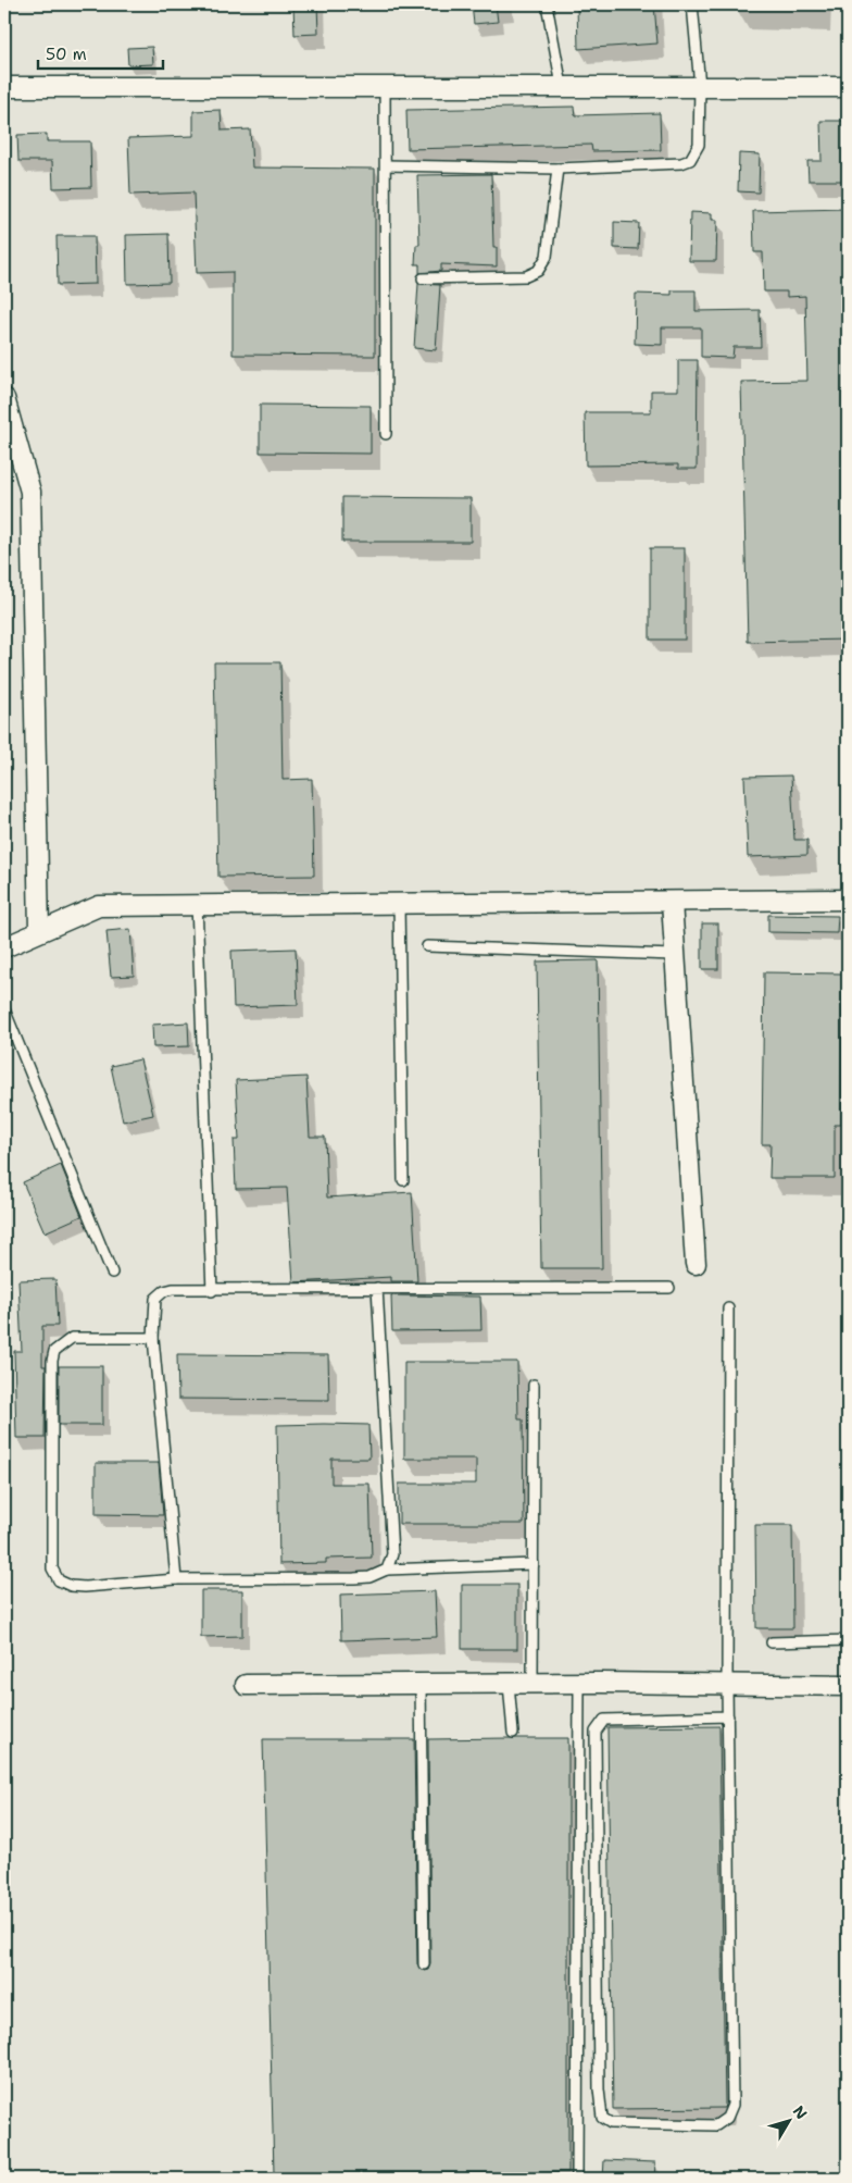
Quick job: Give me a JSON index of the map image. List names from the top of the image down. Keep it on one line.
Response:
{"scale_bar":"50 m","north":"top right"}
